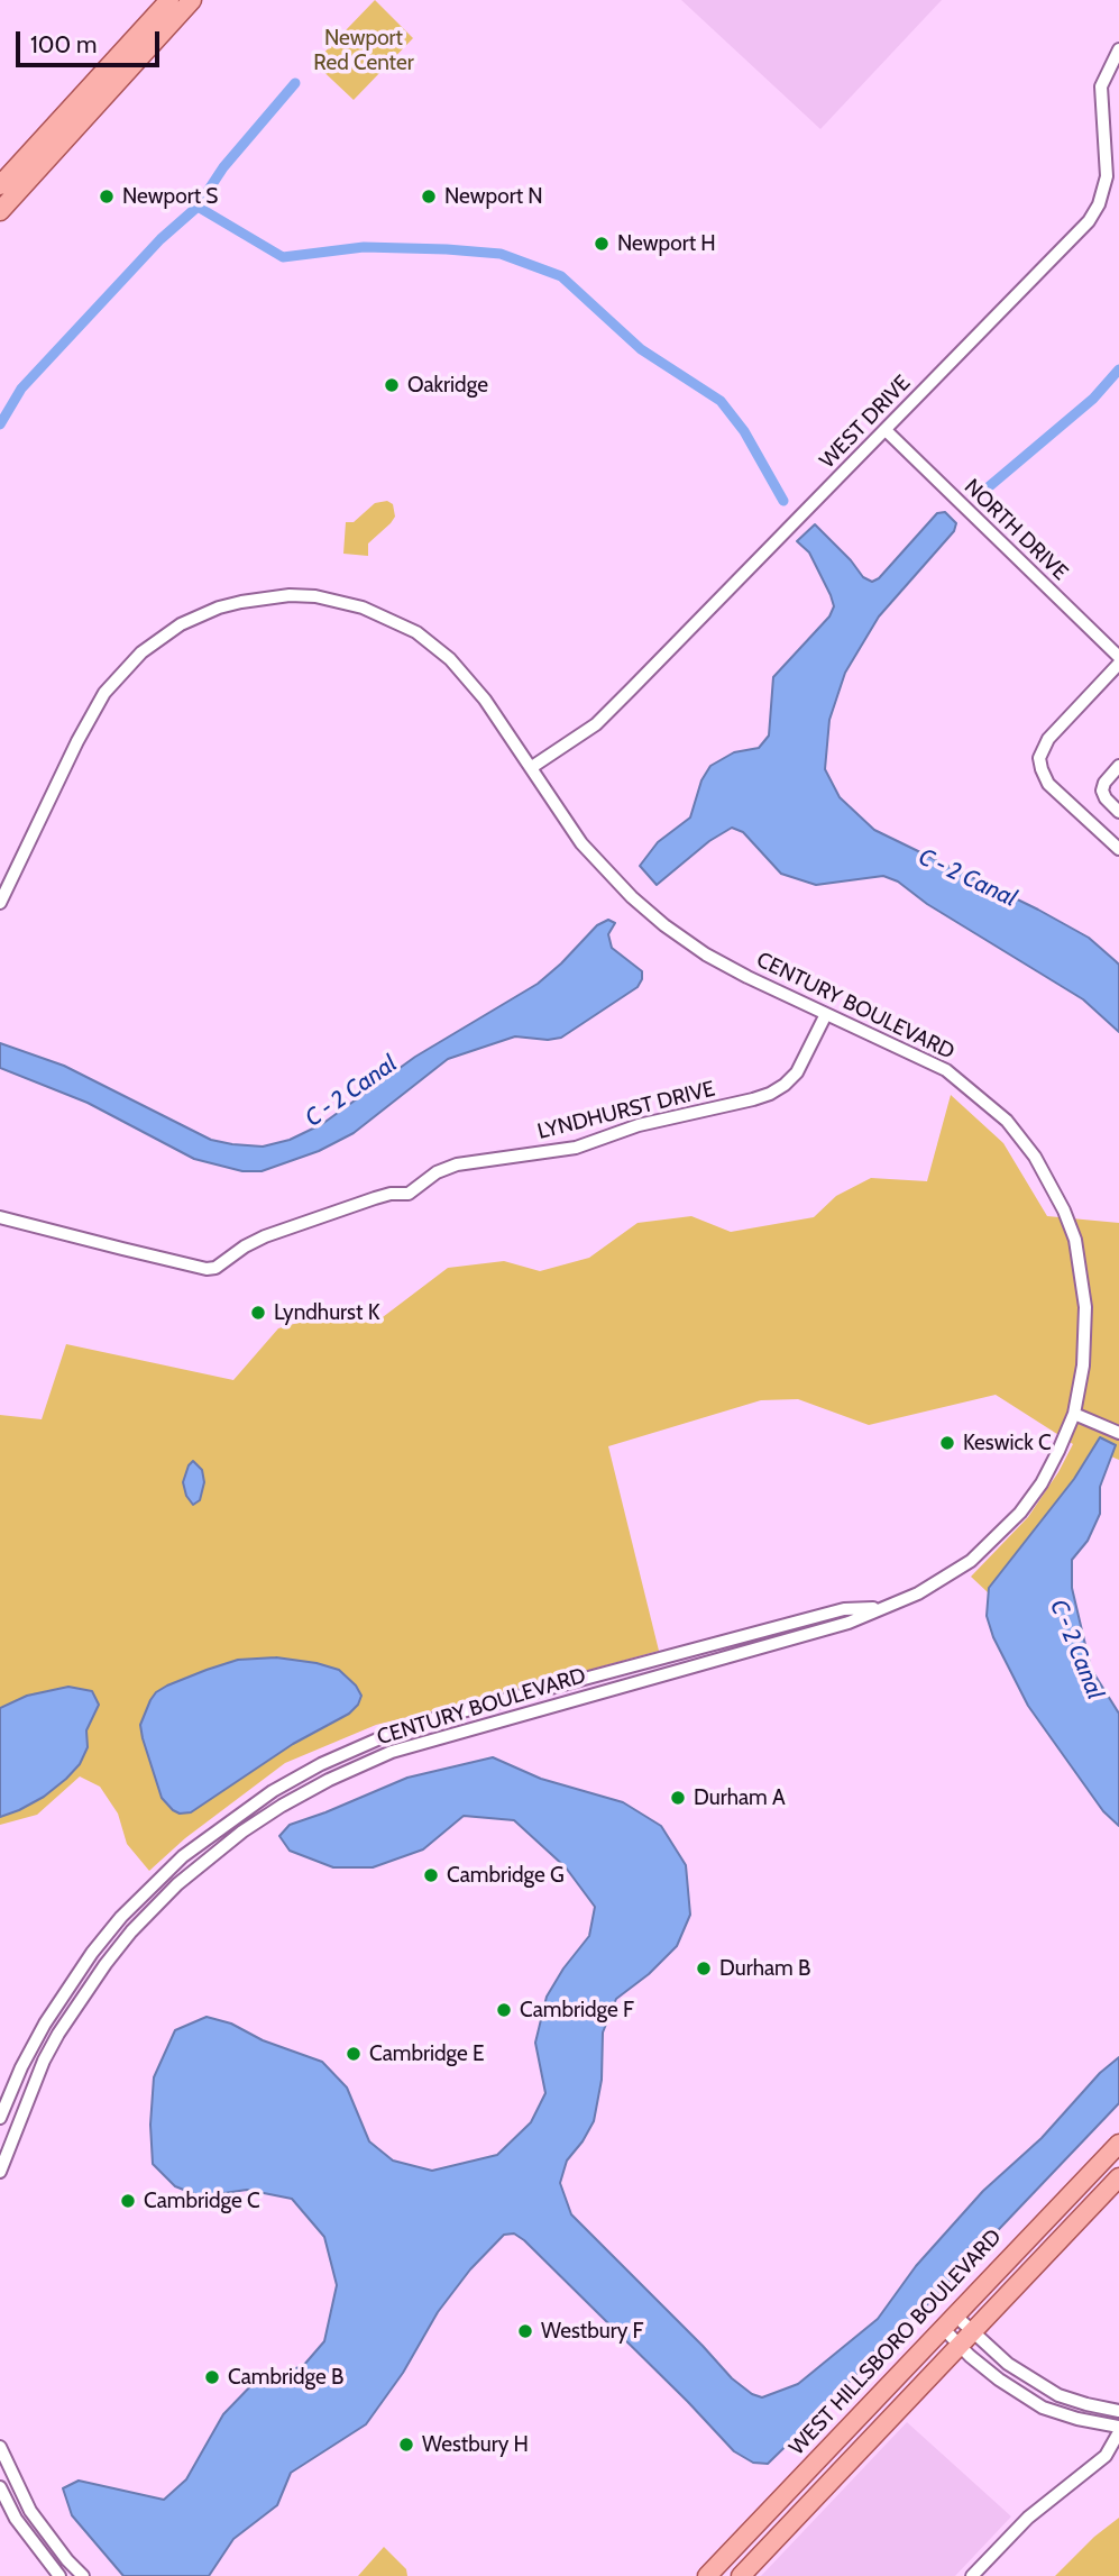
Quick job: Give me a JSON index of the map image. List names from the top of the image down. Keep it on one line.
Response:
{"streets":{"main road":["WEST HILLSBORO BOULEVARD"],"street":["WEST DRIVE","NORTH DRIVE","CENTURY BOULEVARD","LYNDHURST DRIVE"]},"crossings":[["WEST DRIVE","NORTH DRIVE"],["WEST DRIVE","CENTURY BOULEVARD"],["CENTURY BOULEVARD","LYNDHURST DRIVE"]],"water":["C - 2 Canal"],"parks":["Newport Red Center"],"places":["Newport S","Newport N","Newport H","Oakridge","Lyndhurst K","Keswick C","Durham A","Cambridge G","Durham B","Cambridge F","Cambridge E","Cambridge C","Westbury F","Cambridge B","Westbury H"],"scale_bar":"100 m"}
